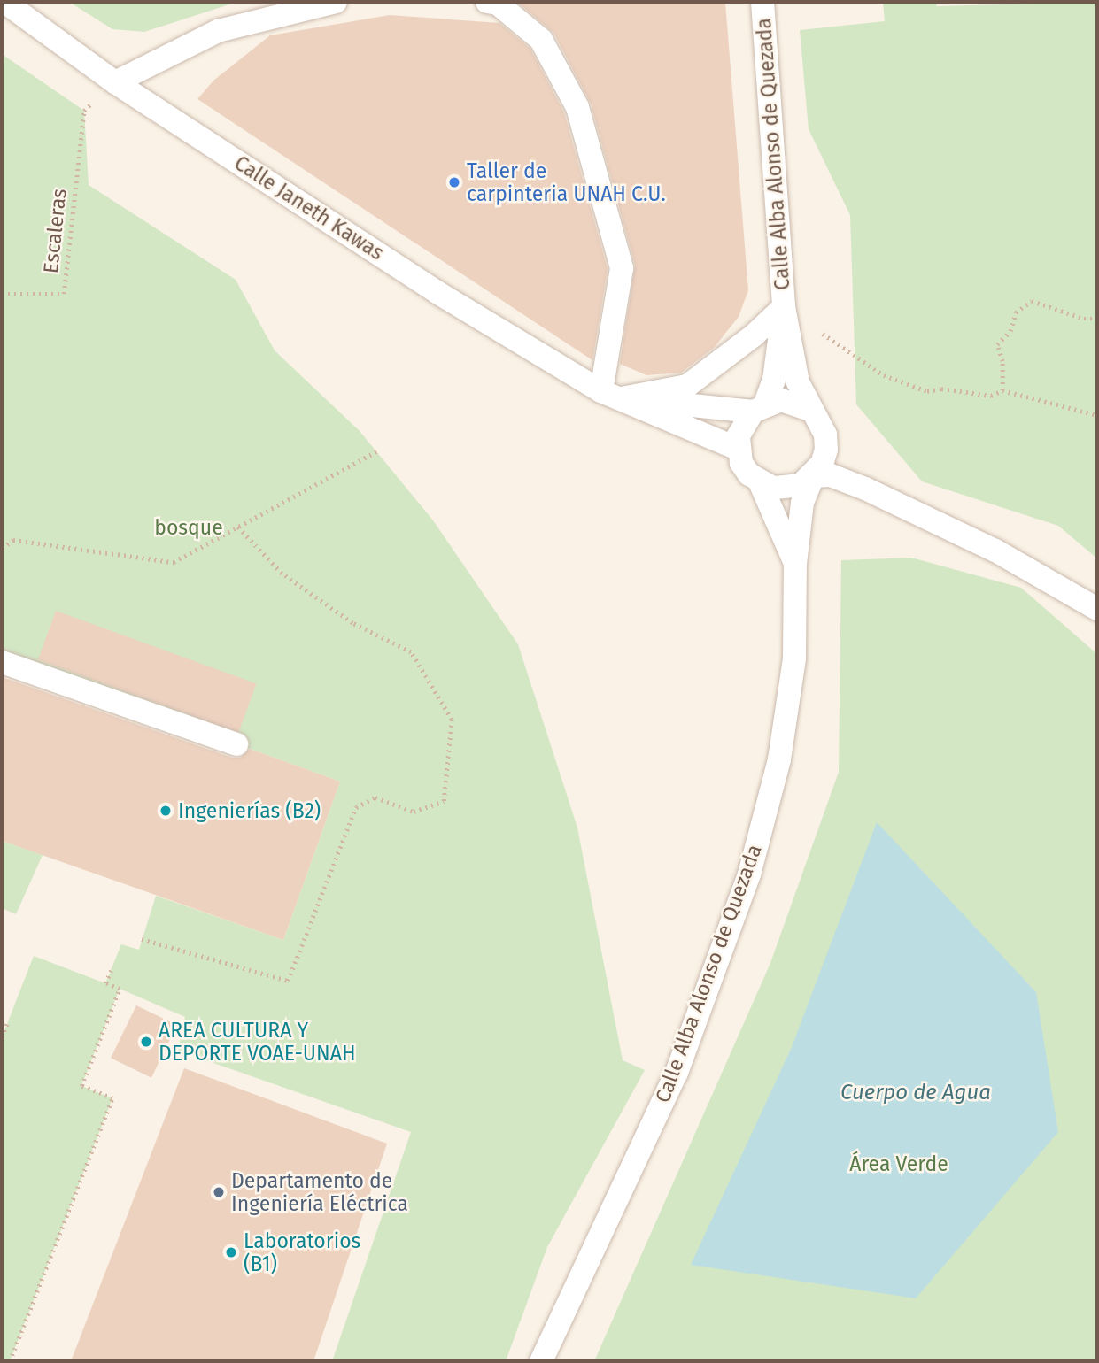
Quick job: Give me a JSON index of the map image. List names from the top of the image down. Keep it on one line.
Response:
{"streets":{"lane":["Calle Alba Alonso de Quezada","Calle Janeth Kawas"],"path":["Escaleras"]},"crossings":[["Calle Alba Alonso de Quezada","Calle Janeth Kawas"]],"water":["Cuerpo de Agua"],"parks":["bosque","Área Verde"],"places":["Taller de carpinteria UNAH C.U.","Ingenierías (B2)","AREA CULTURA Y DEPORTE VOAE-UNAH","Departamento de Ingeniería Eléctrica","Laboratorios (B1)"]}
